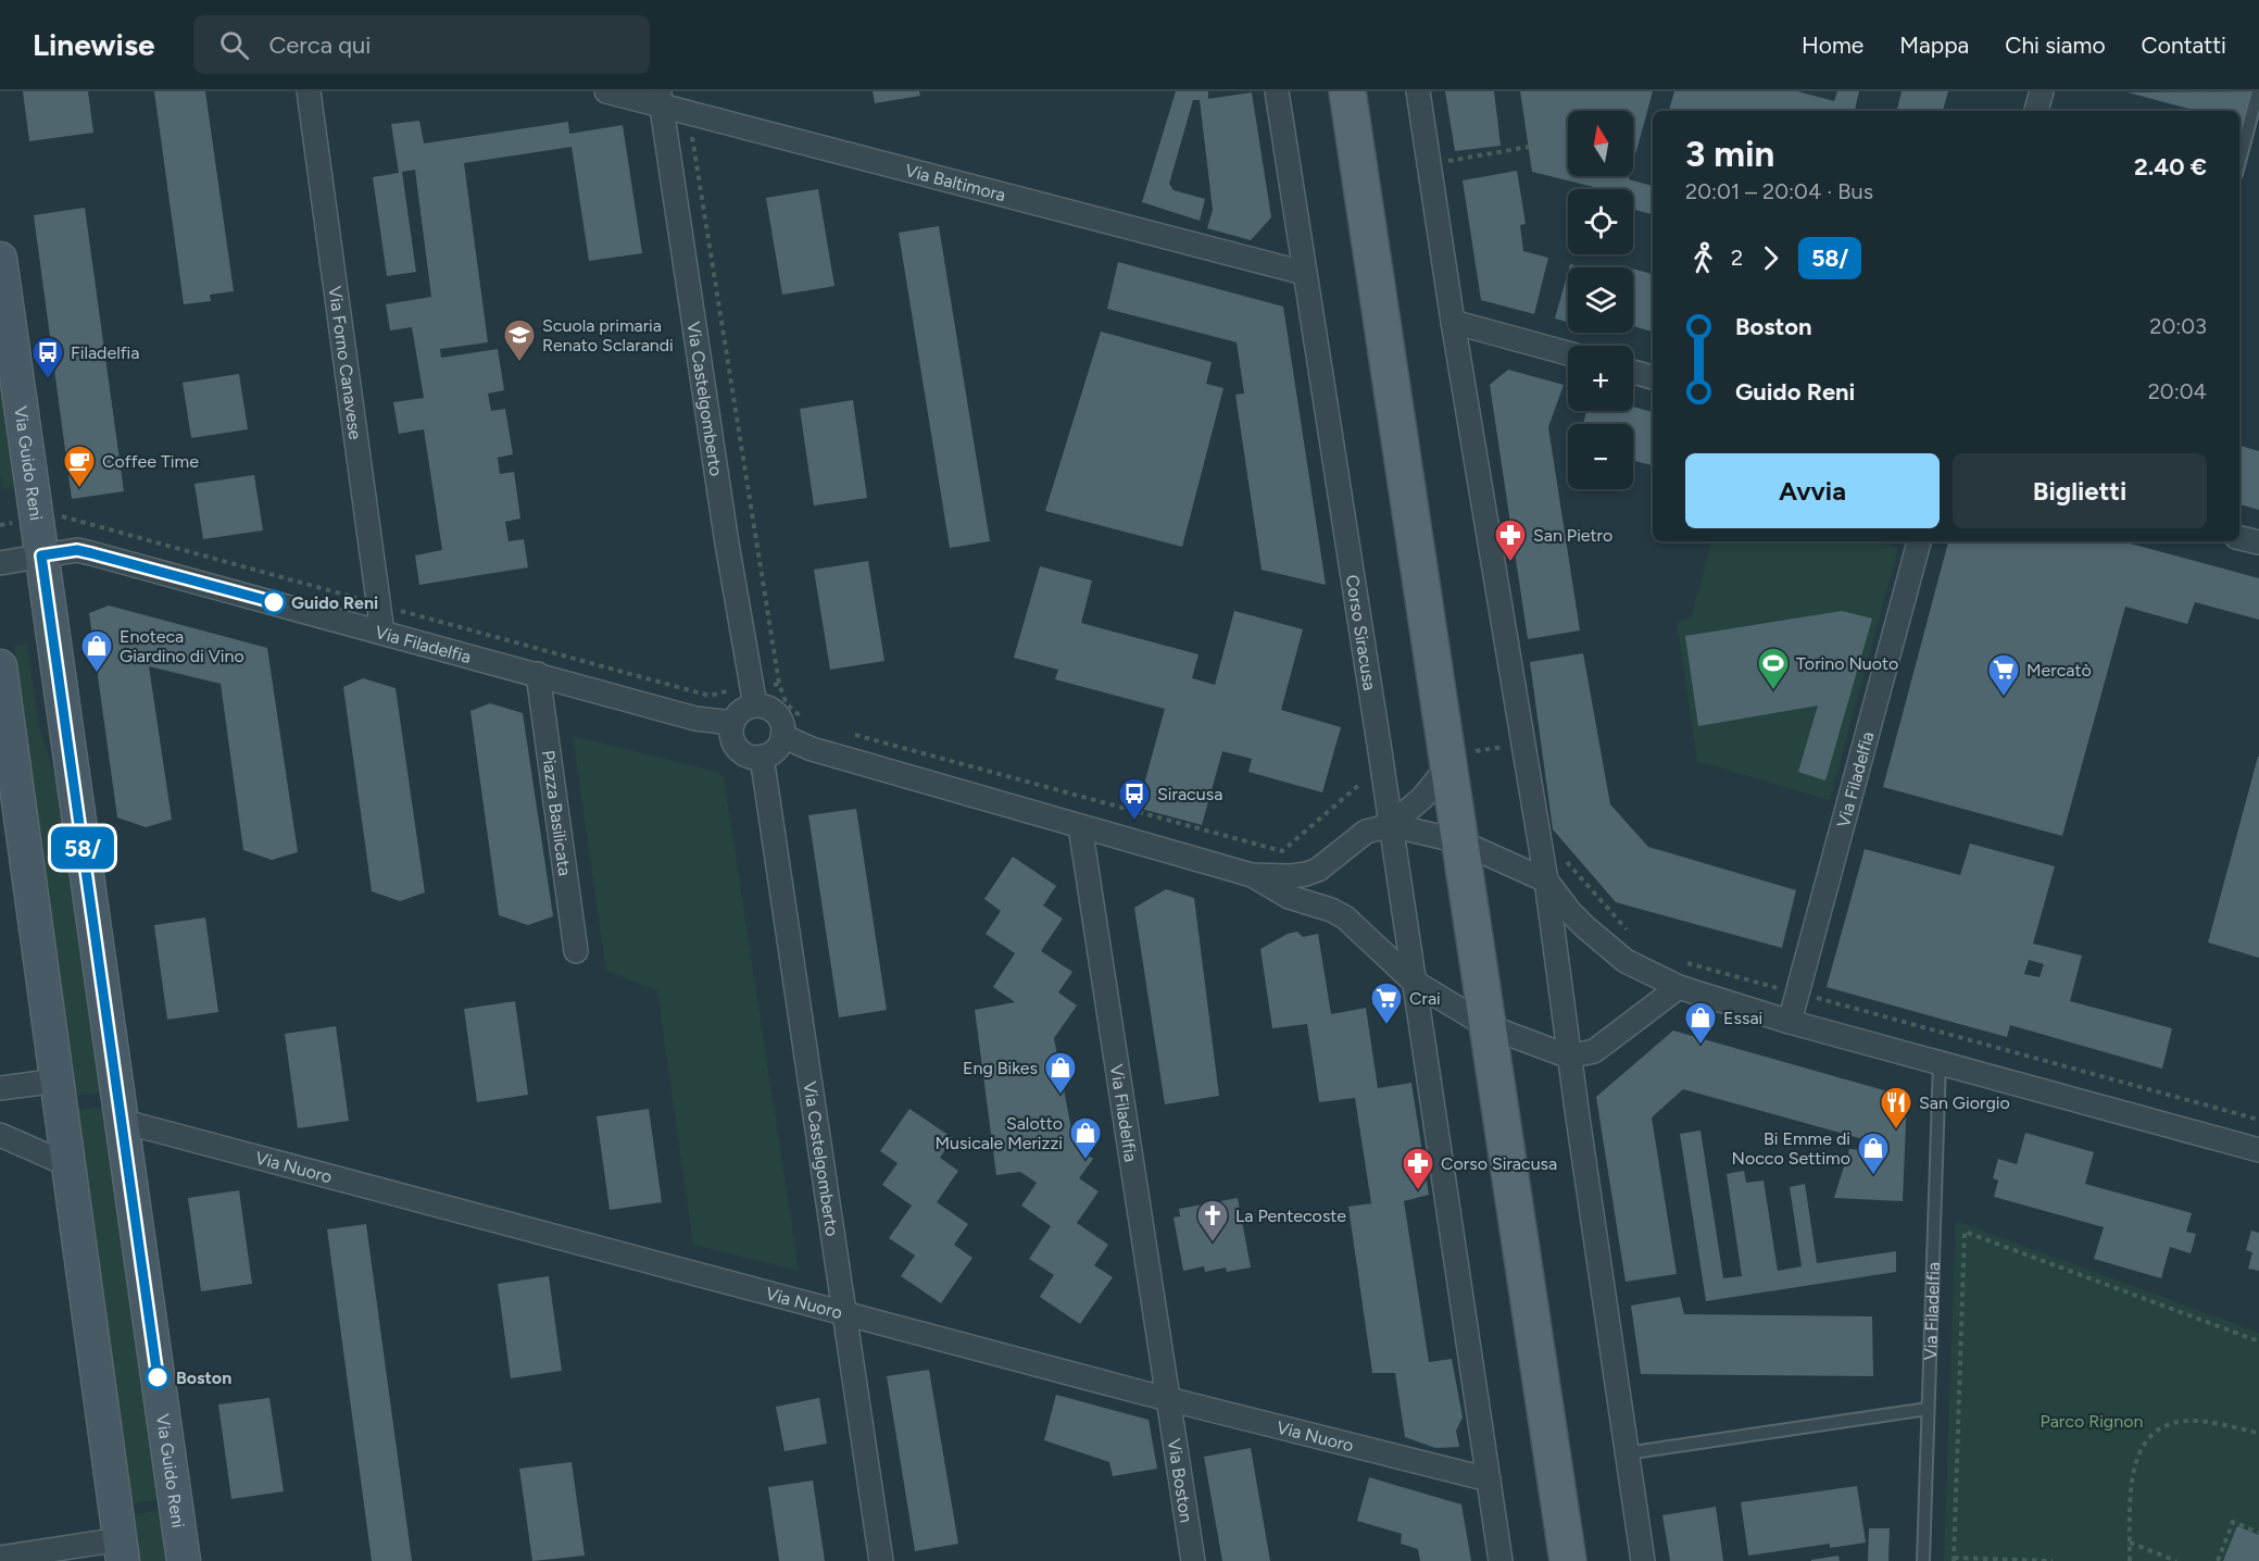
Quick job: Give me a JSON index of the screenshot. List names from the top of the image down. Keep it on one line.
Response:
{"streets":{"main road":["Via Guido Reni"],"street":["Via Baltimora","Via Forno Canavese","Via Castelgomberto","Corso Siracusa","Via Filadelfia","Piazza Basilicata","Via Nuoro","Via Boston"]},"crossings":[["Via Baltimora","Via Castelgomberto"],["Via Baltimora","Corso Siracusa"],["Via Forno Canavese","Via Filadelfia"],["Via Castelgomberto","Via Filadelfia"],["Via Castelgomberto","Via Nuoro"],["Via Guido Reni","Via Filadelfia"],["Via Guido Reni","Via Nuoro"],["Corso Siracusa","Via Nuoro"],["Via Filadelfia","Piazza Basilicata"],["Via Filadelfia","Via Nuoro"],["Via Filadelfia","Via Boston"],["Via Nuoro","Via Boston"]],"parks":["Parco Rignon"],"places":{"school or university":["Scuola primaria Renato Sclarandi"],"bus stop":["Filadelfia","Siracusa"],"cafe":["Coffee Time"],"pharmacy":["San Pietro","Corso Siracusa"],"other":["Guido Reni","Boston"],"shop":["Enoteca Giardino di Vino","Essai","Eng Bikes","Salotto Musicale Merizzi","Bi Emme di Nocco Settimo"],"sports":["Torino Nuoto"],"supermarket":["Mercatò","Crai"],"restaurant":["San Giorgio"],"church":["La Pentecoste"]},"lines":["bus line 58/"],"north":"top","page":{"header":"Linewise","search":"Cerca qui","nav":["Home","Mappa","Chi siamo","Contatti"],"on_map":"58/","map_buttons":["+","−"],"heading":["3 min","20:01 – 20:04 · Bus","2.40 €"],"legs":["2","58/"],"list":[{"name":"Boston","value":"20:03"},{"name":"Guido Reni","value":"20:04"}],"buttons":["Avvia","Biglietti"]}}
